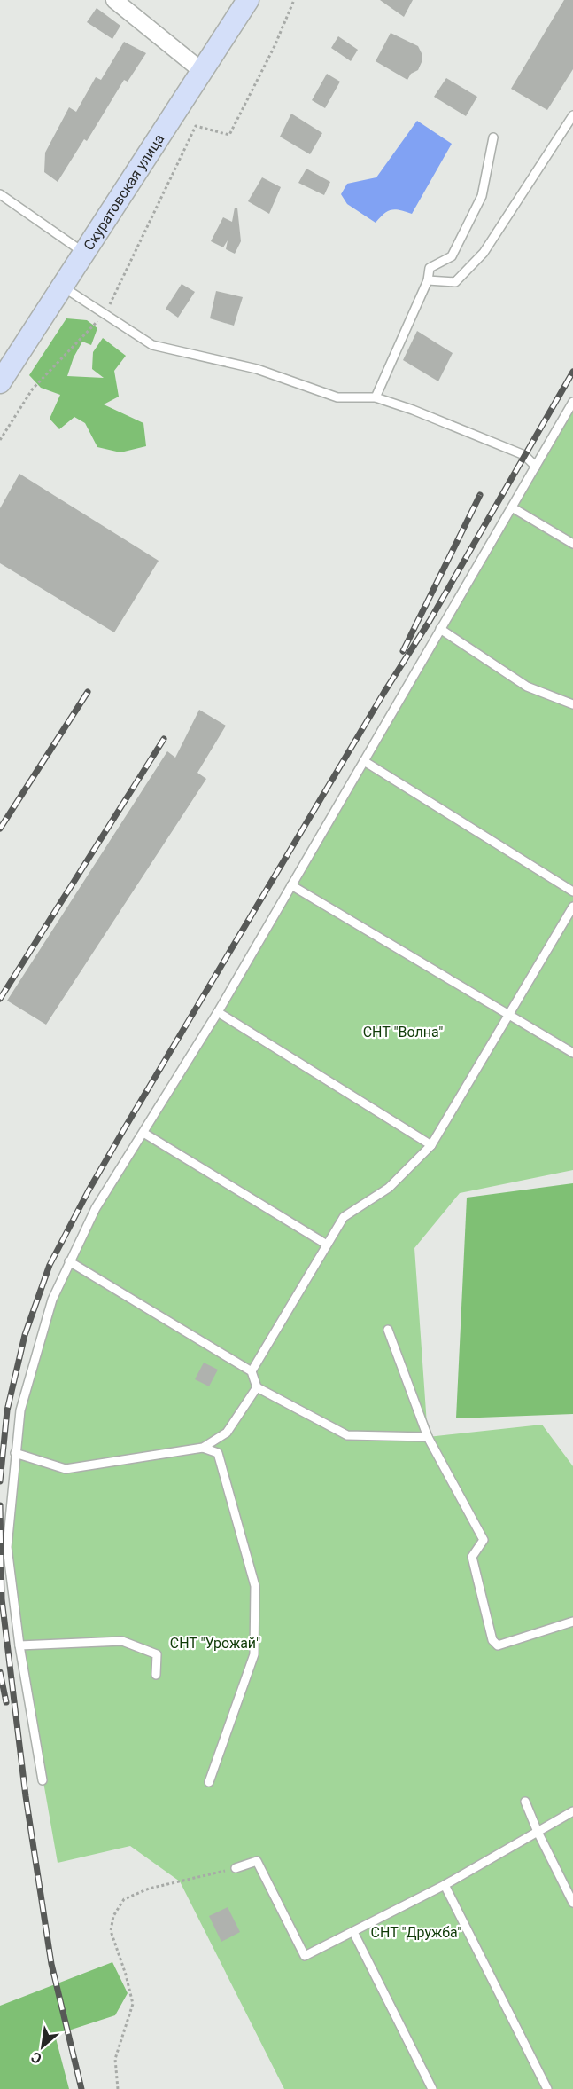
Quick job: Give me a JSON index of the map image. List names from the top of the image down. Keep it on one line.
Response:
{"streets":{"street":["Скуратовская улица"]},"parks":["СНТ \"Волна\"","СНТ \"Урожай\"","СНТ \"Дружба\""],"north":"bottom left"}
